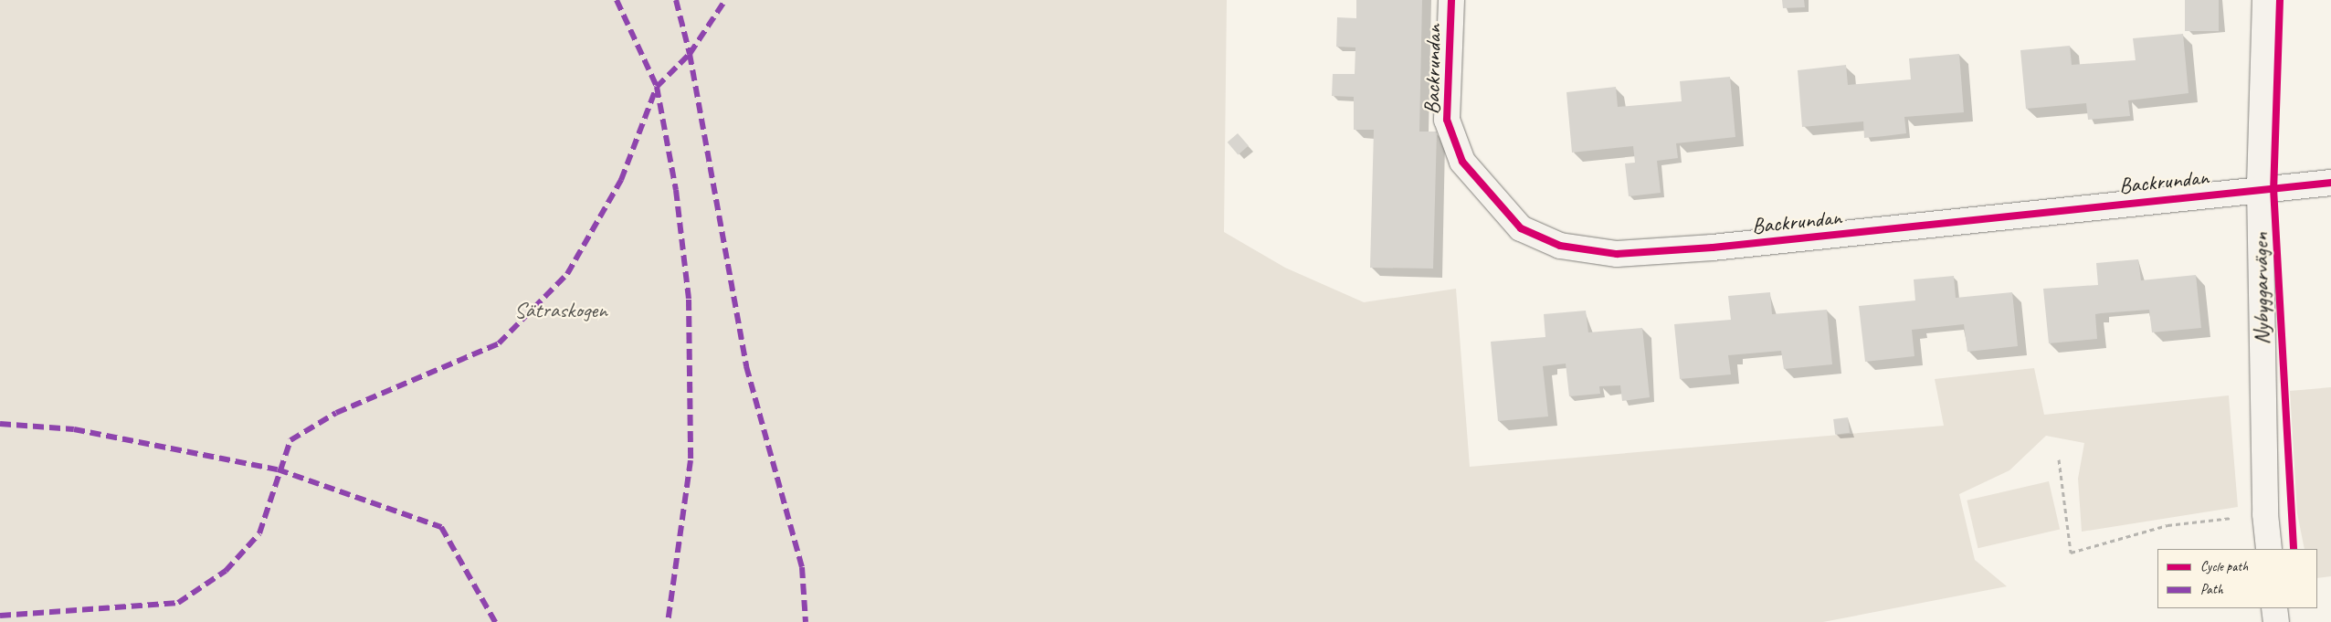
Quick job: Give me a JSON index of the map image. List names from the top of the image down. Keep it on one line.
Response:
{"streets":{"street":["Backrundan","Nybyggarvägen"]},"crossings":[["Backrundan","Nybyggarvägen"]],"parks":["Sätraskogen"],"legend":["Cycle path","Path"]}
